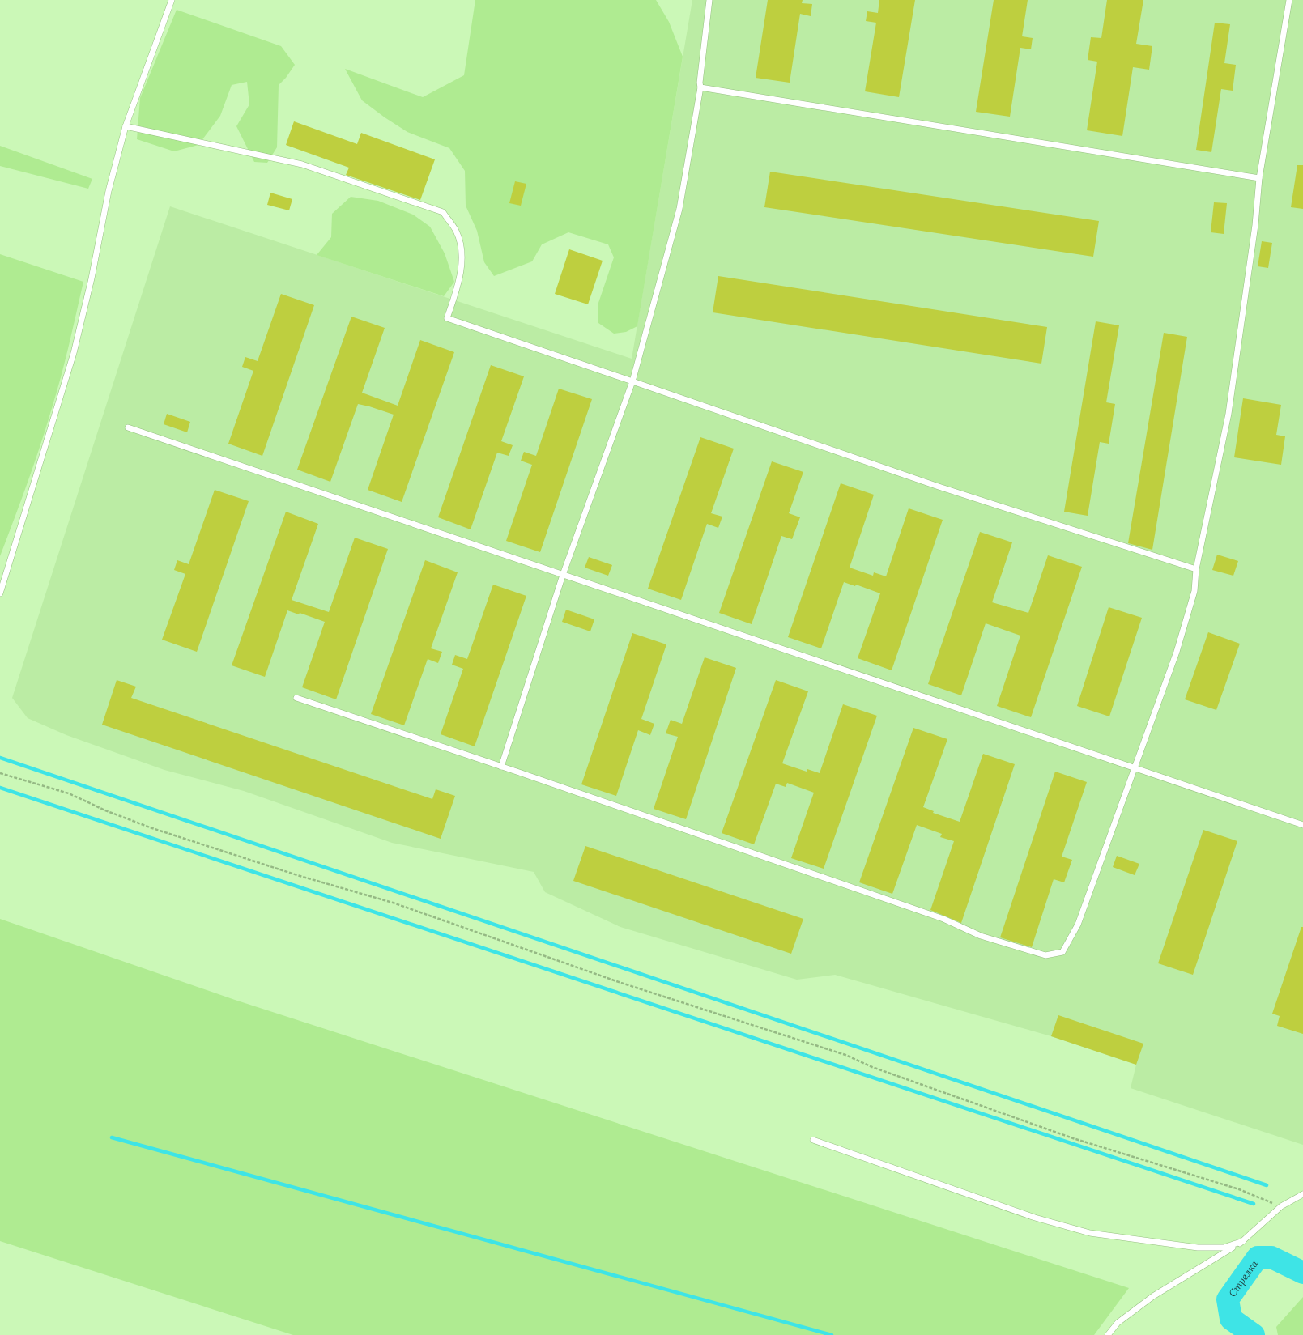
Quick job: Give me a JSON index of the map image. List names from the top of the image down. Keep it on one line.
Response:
{"water":["Стрелка"]}
